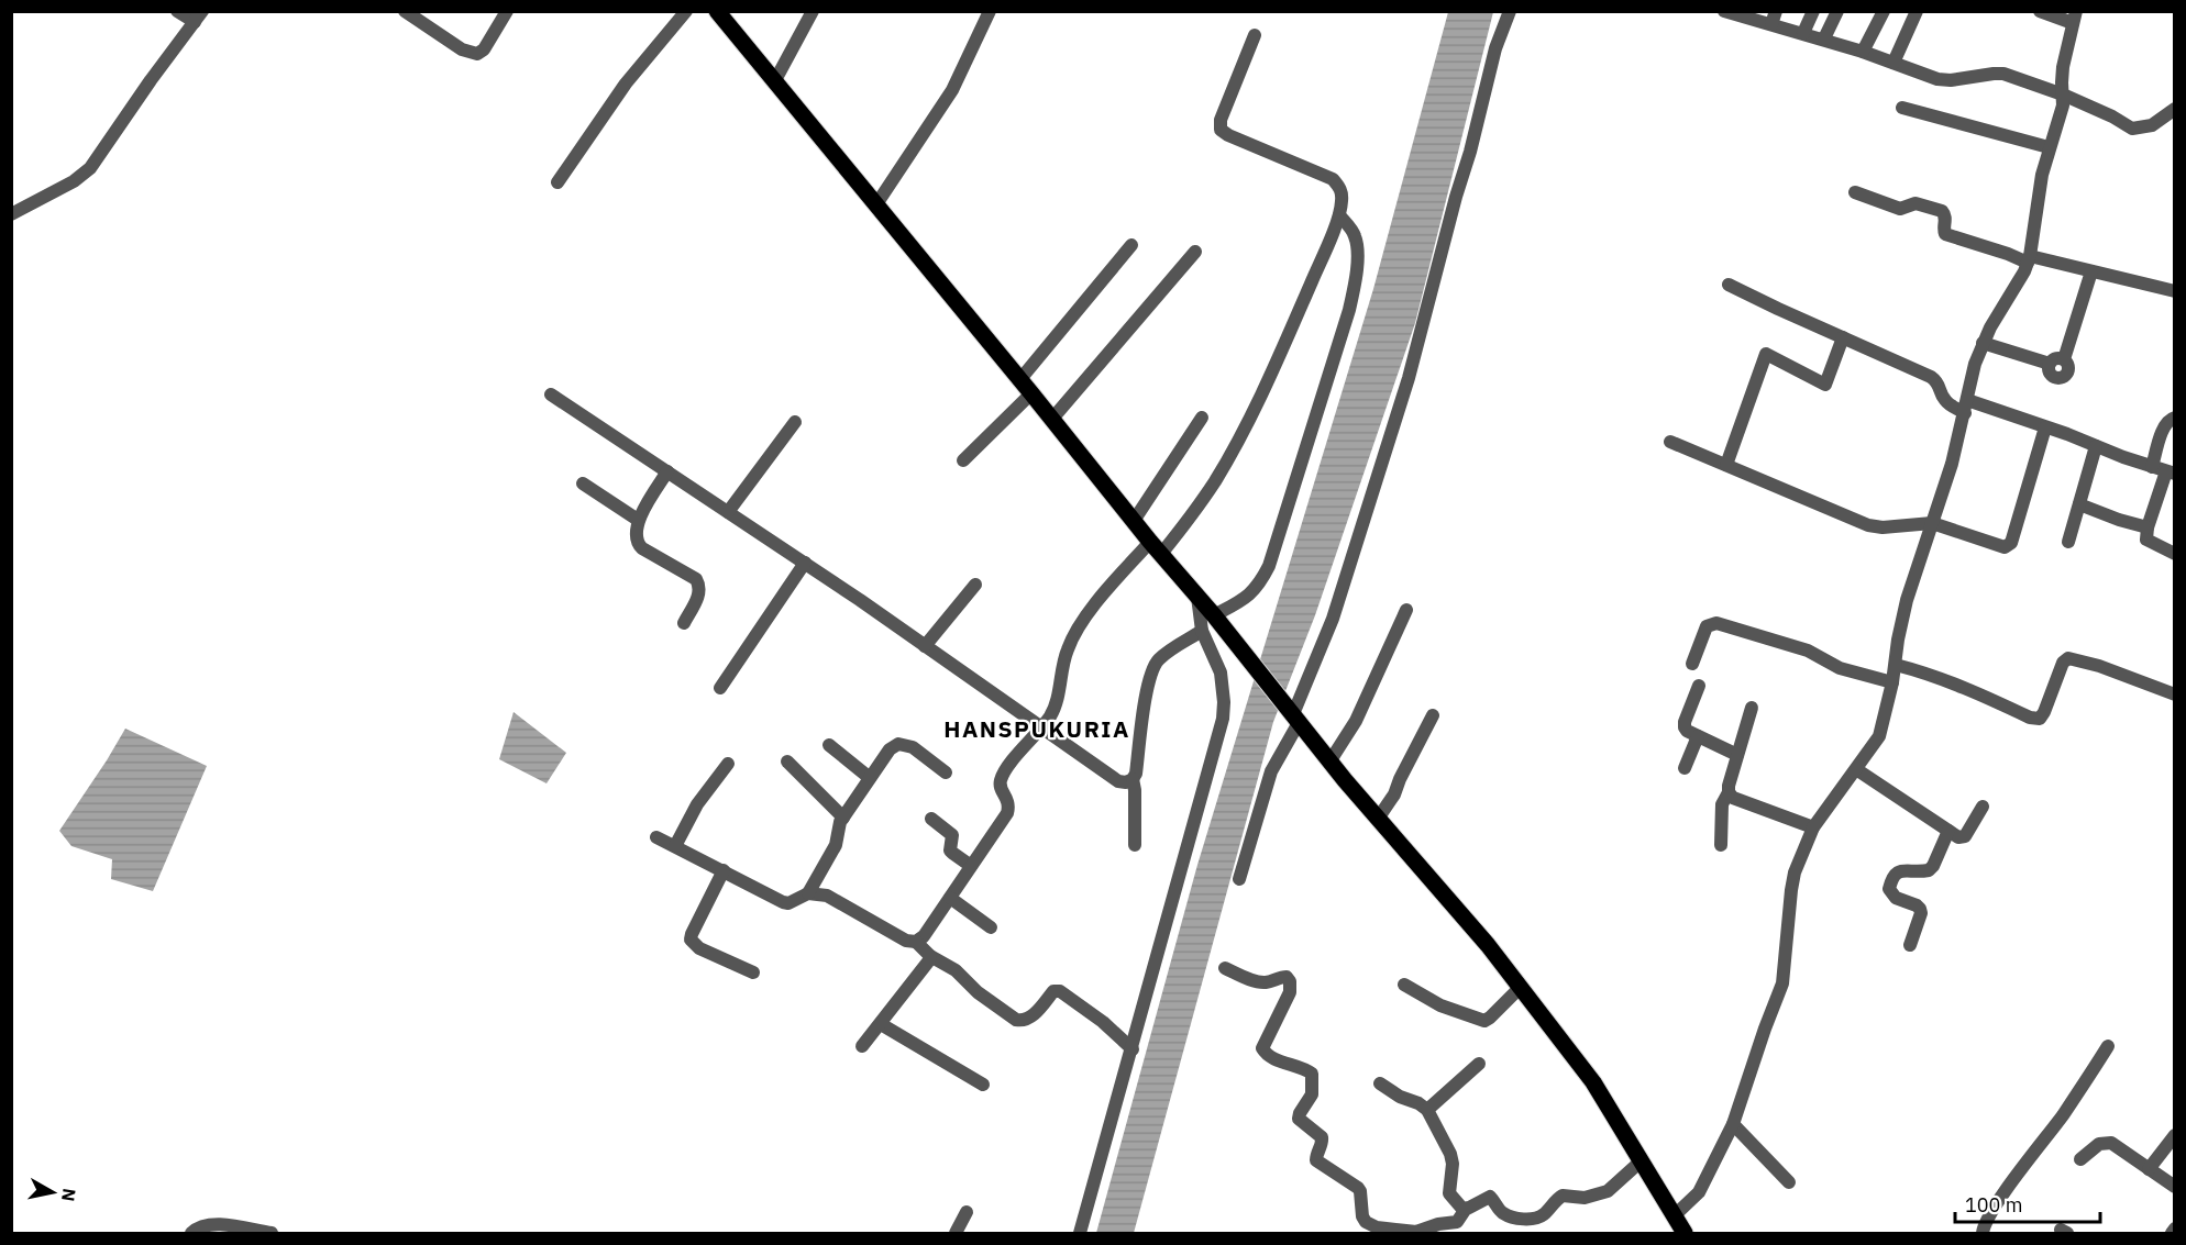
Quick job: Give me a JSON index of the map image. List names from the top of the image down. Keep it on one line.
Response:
{"districts":["HANSPUKURIA"],"scale_bar":"100 m","north":"right"}
